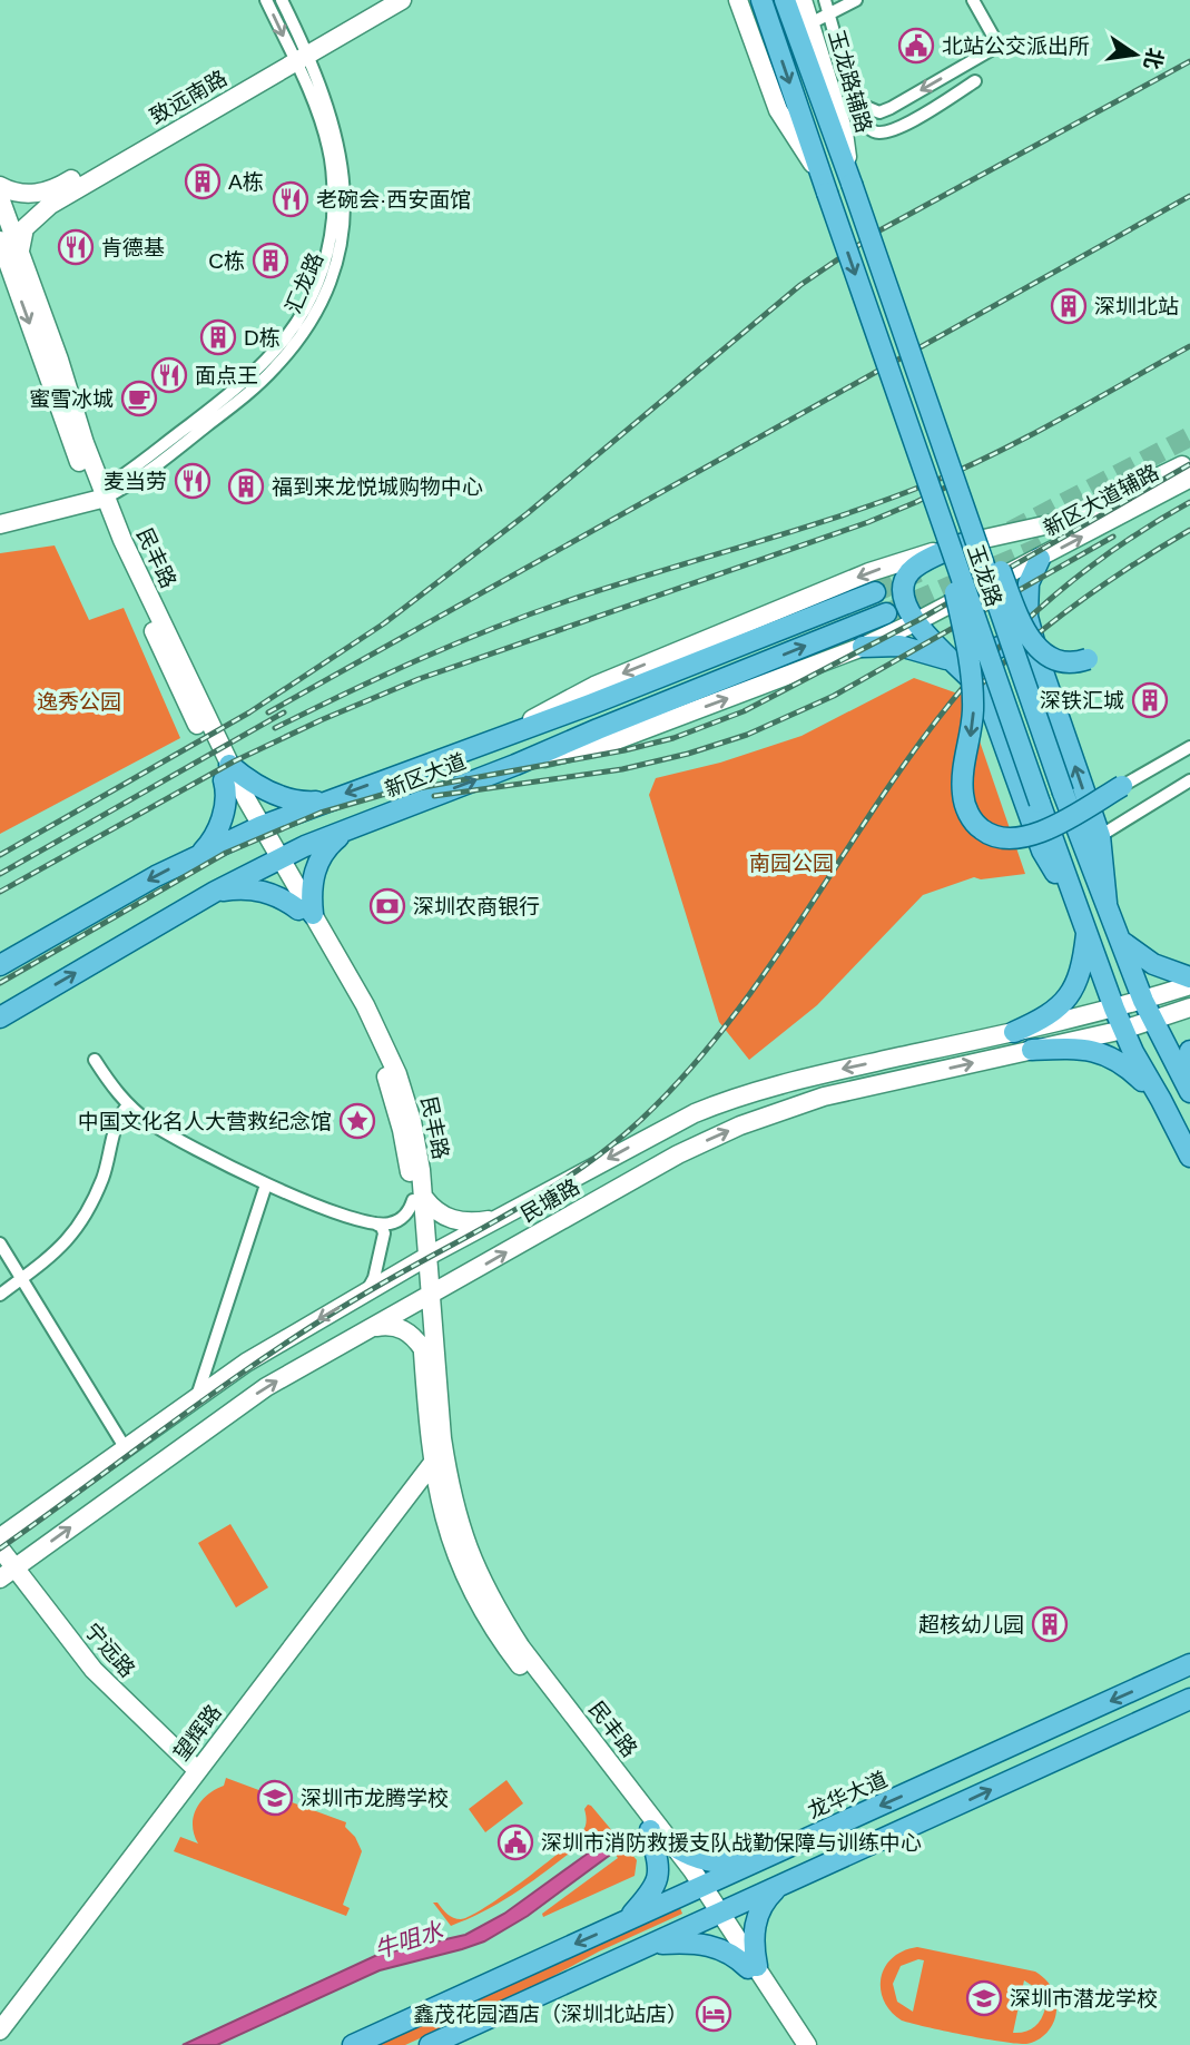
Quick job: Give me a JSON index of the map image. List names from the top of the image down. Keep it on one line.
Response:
{"streets":{"main road":["玉龙路辅路","致远南路","新区大道辅路","民丰路","玉龙路","新区大道","民塘路","宁远路","望辉路","龙华大道"],"street":["汇龙路"]},"crossings":[["玉龙路辅路","玉龙路"],["致远南路","汇龙路"],["致远南路","民丰路"],["汇龙路","民丰路"],["新区大道辅路","新区大道"],["民丰路","新区大道"],["民丰路","民塘路"],["民丰路","望辉路"],["民丰路","龙华大道"],["玉龙路","民塘路"],["民塘路","宁远路"],["宁远路","望辉路"]],"water":["牛咀水"],"parks":["逸秀公园","南园公园"],"places":{"public building":["北站公交派出所","深圳市消防救援支队战勤保障与训练中心"],"building":["A栋","C栋","深圳北站","D栋","福到来龙悦城购物中心","深铁汇城","超核幼儿园"],"restaurant":["老碗会·西安面馆","肯德基","面点王","麦当劳"],"cafe":["蜜雪冰城"],"bank":["深圳农商银行"],"place":["中国文化名人大营救纪念馆"],"school or university":["深圳市龙腾学校","深圳市潜龙学校"],"hotel":["鑫茂花园酒店（深圳北站店）"]},"north":"right"}
